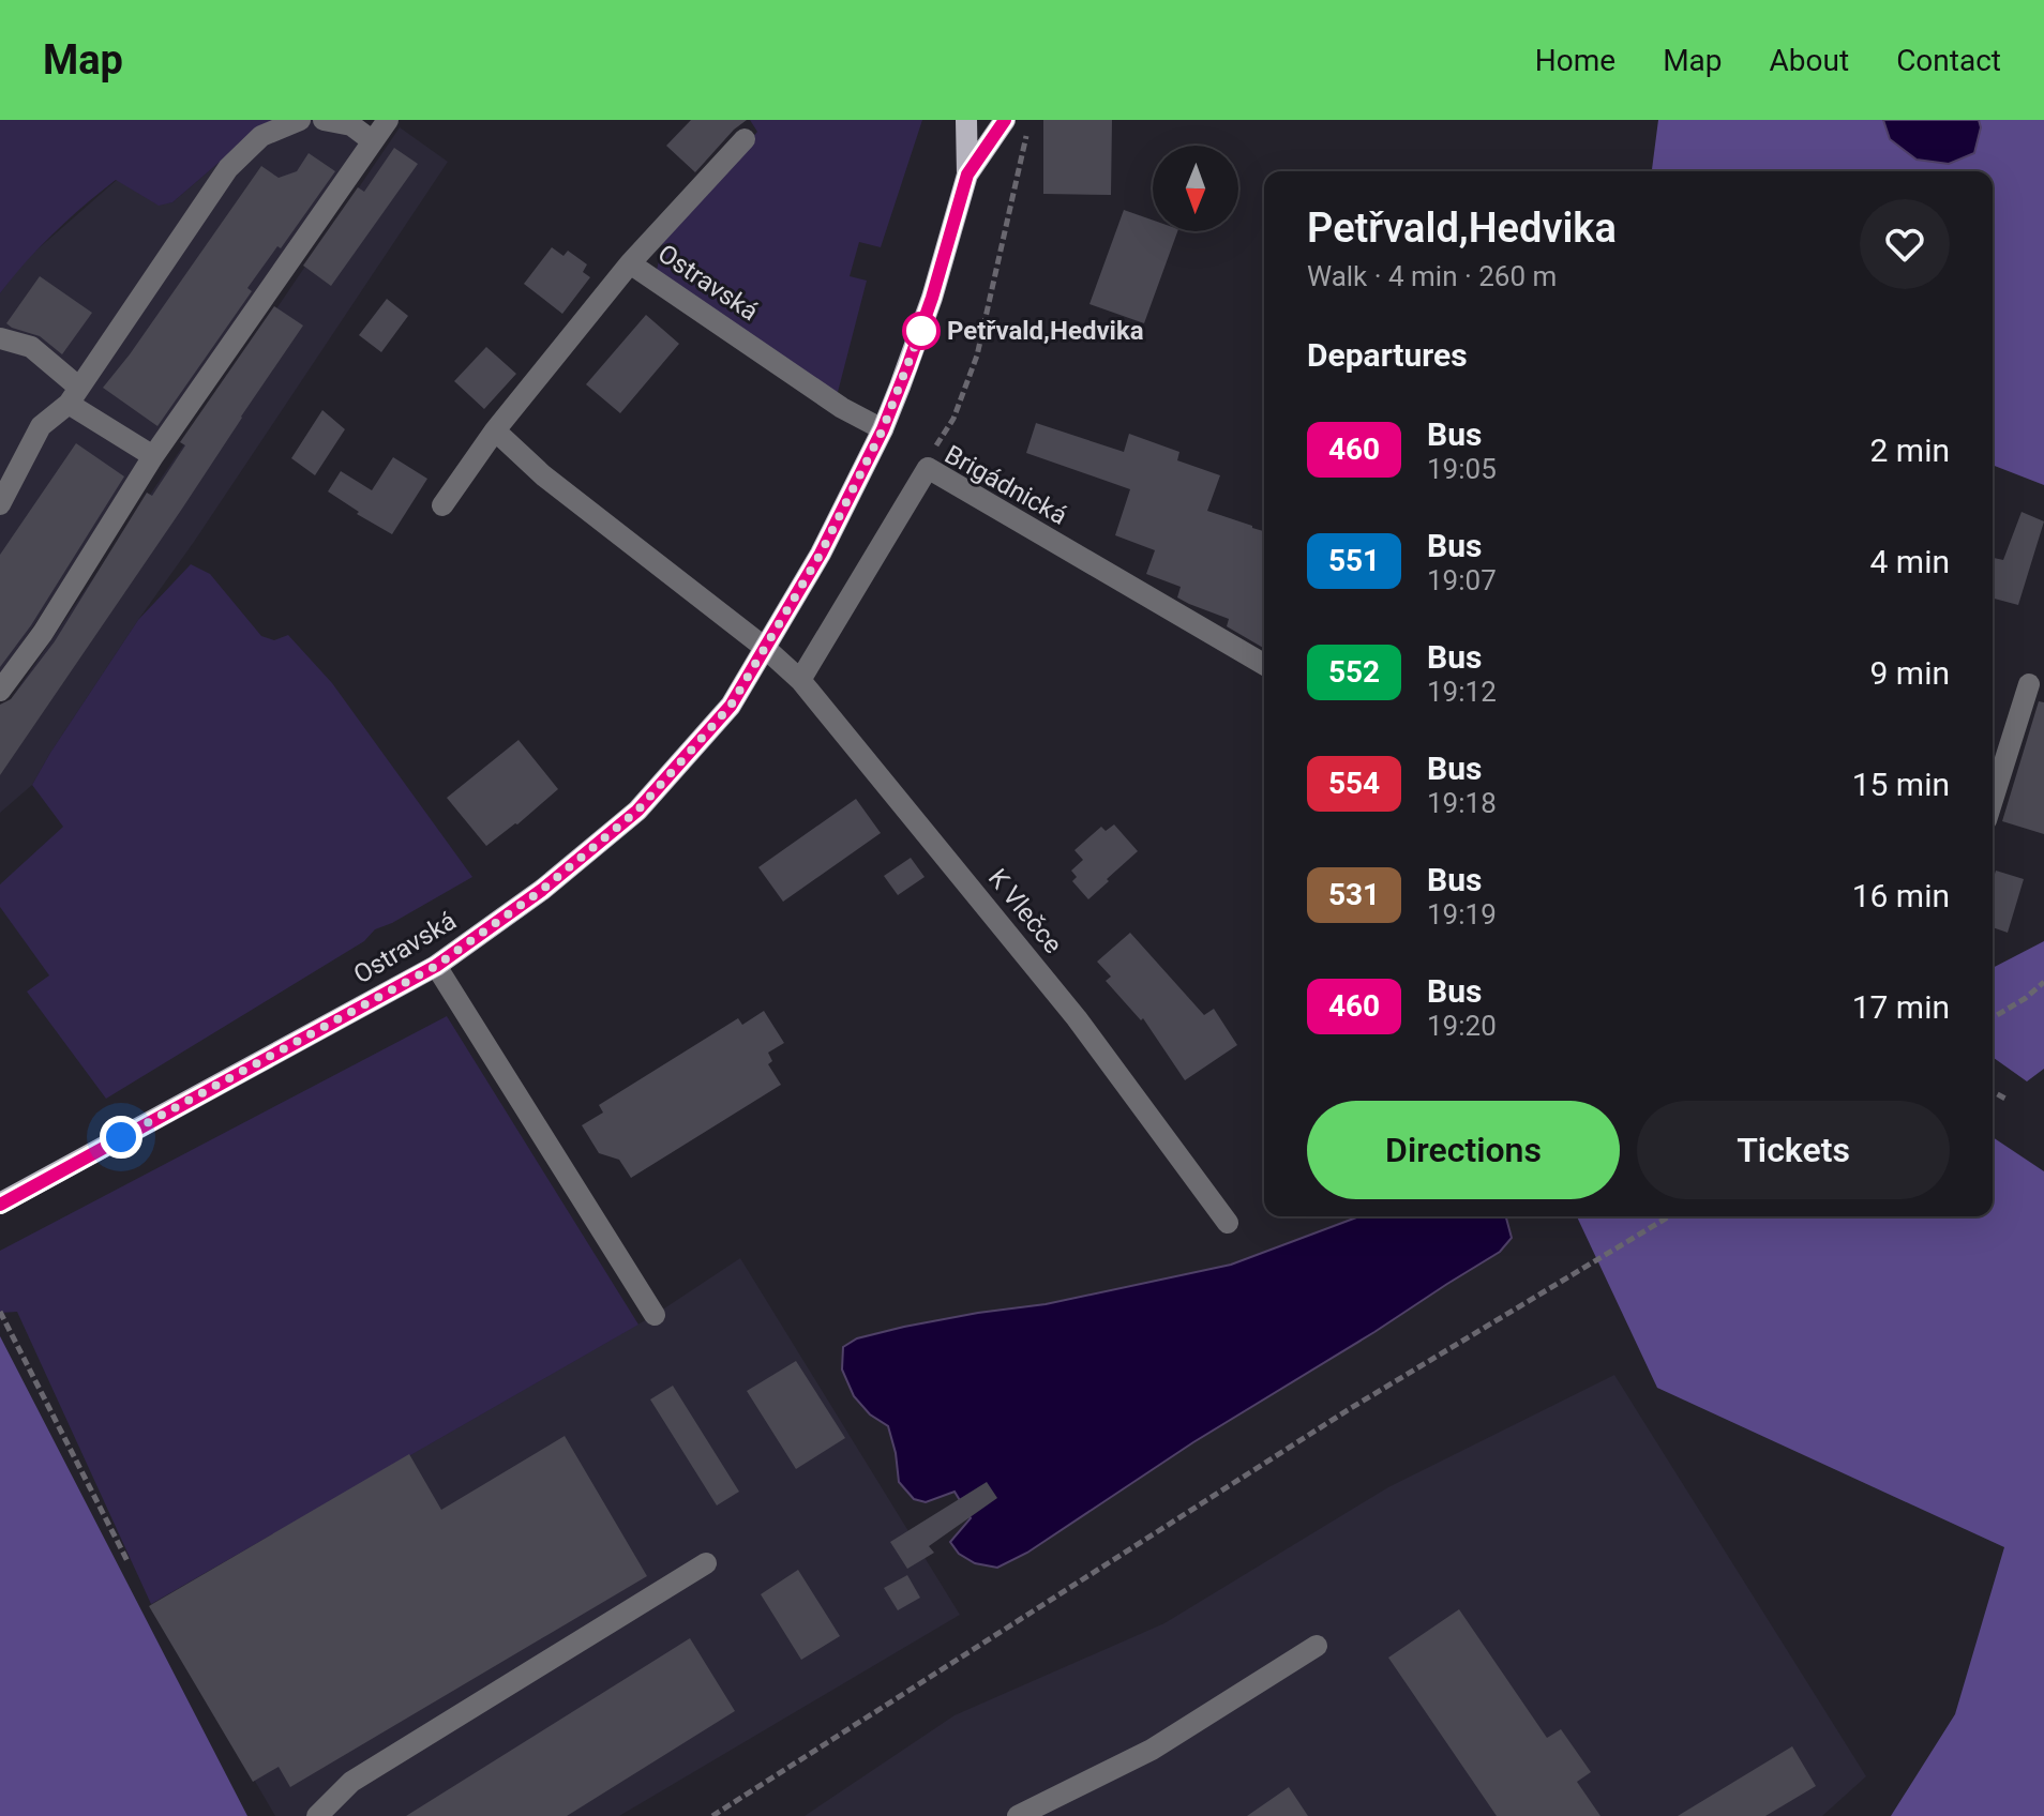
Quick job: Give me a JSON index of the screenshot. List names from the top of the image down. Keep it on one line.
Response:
{"streets":{"main road":["Ostravská"],"street":["Brigádnická","K Vlečce"]},"crossings":[["Ostravská","K Vlečce"],["Brigádnická","K Vlečce"]],"places":["Petřvald,Hedvika"],"lines":["bus line 460"],"north":"bottom","page":{"header":"Map","nav":["Home","Map","About","Contact"],"heading":[["Petřvald,Hedvika","Walk · 4 min · 260 m"],"Departures"],"list":[{"mark":"460","name":"Bus","note":"19:05","value":"2 min"},{"mark":"551","name":"Bus","note":"19:07","value":"4 min"},{"mark":"552","name":"Bus","note":"19:12","value":"9 min"},{"mark":"554","name":"Bus","note":"19:18","value":"15 min"},{"mark":"531","name":"Bus","note":"19:19","value":"16 min"},{"mark":"460","name":"Bus","note":"19:20","value":"17 min"}],"buttons":["Directions","Tickets"]}}
